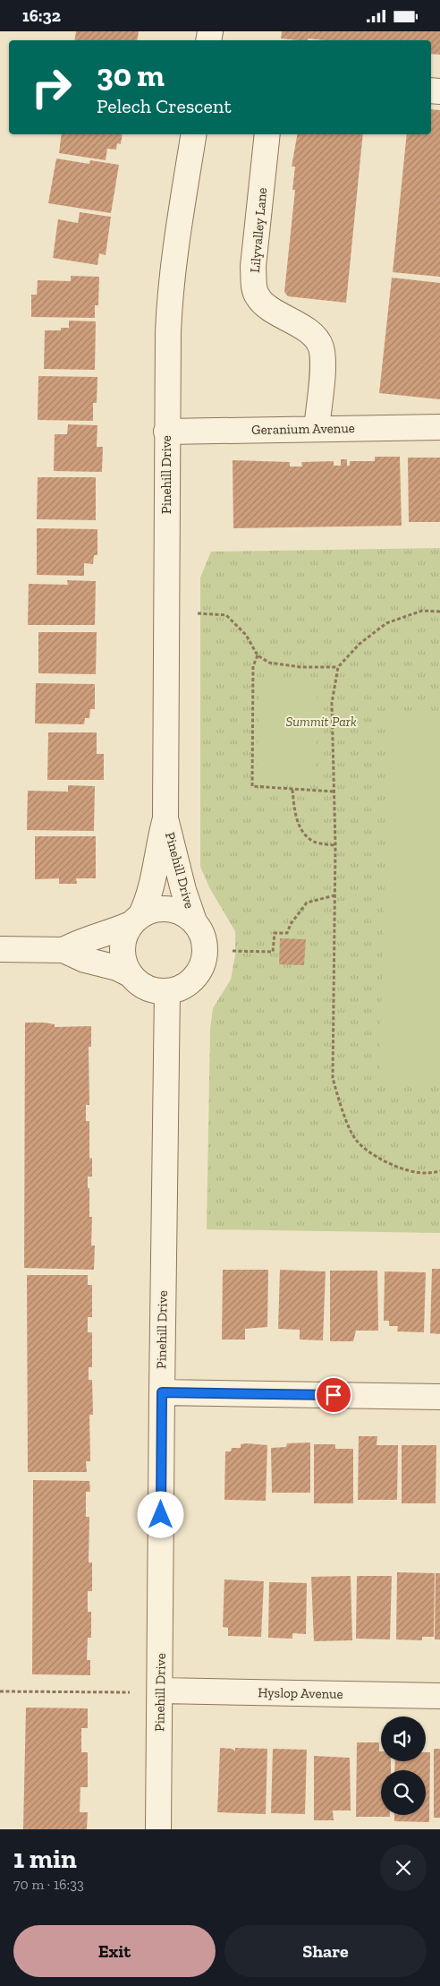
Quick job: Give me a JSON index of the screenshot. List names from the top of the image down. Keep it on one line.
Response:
{"streets":{"street":["Lilyvalley Lane","Geranium Avenue","Pinehill Drive","Hyslop Avenue"]},"crossings":[["Lilyvalley Lane","Geranium Avenue"],["Geranium Avenue","Pinehill Drive"],["Pinehill Drive","Hyslop Avenue"]],"parks":["Summit Park"],"page":{"status":"16:32","turn":["30 m","Pelech Crescent"],"heading":["1 min","70 m · 16:33"],"buttons":["Exit","Share"]}}
